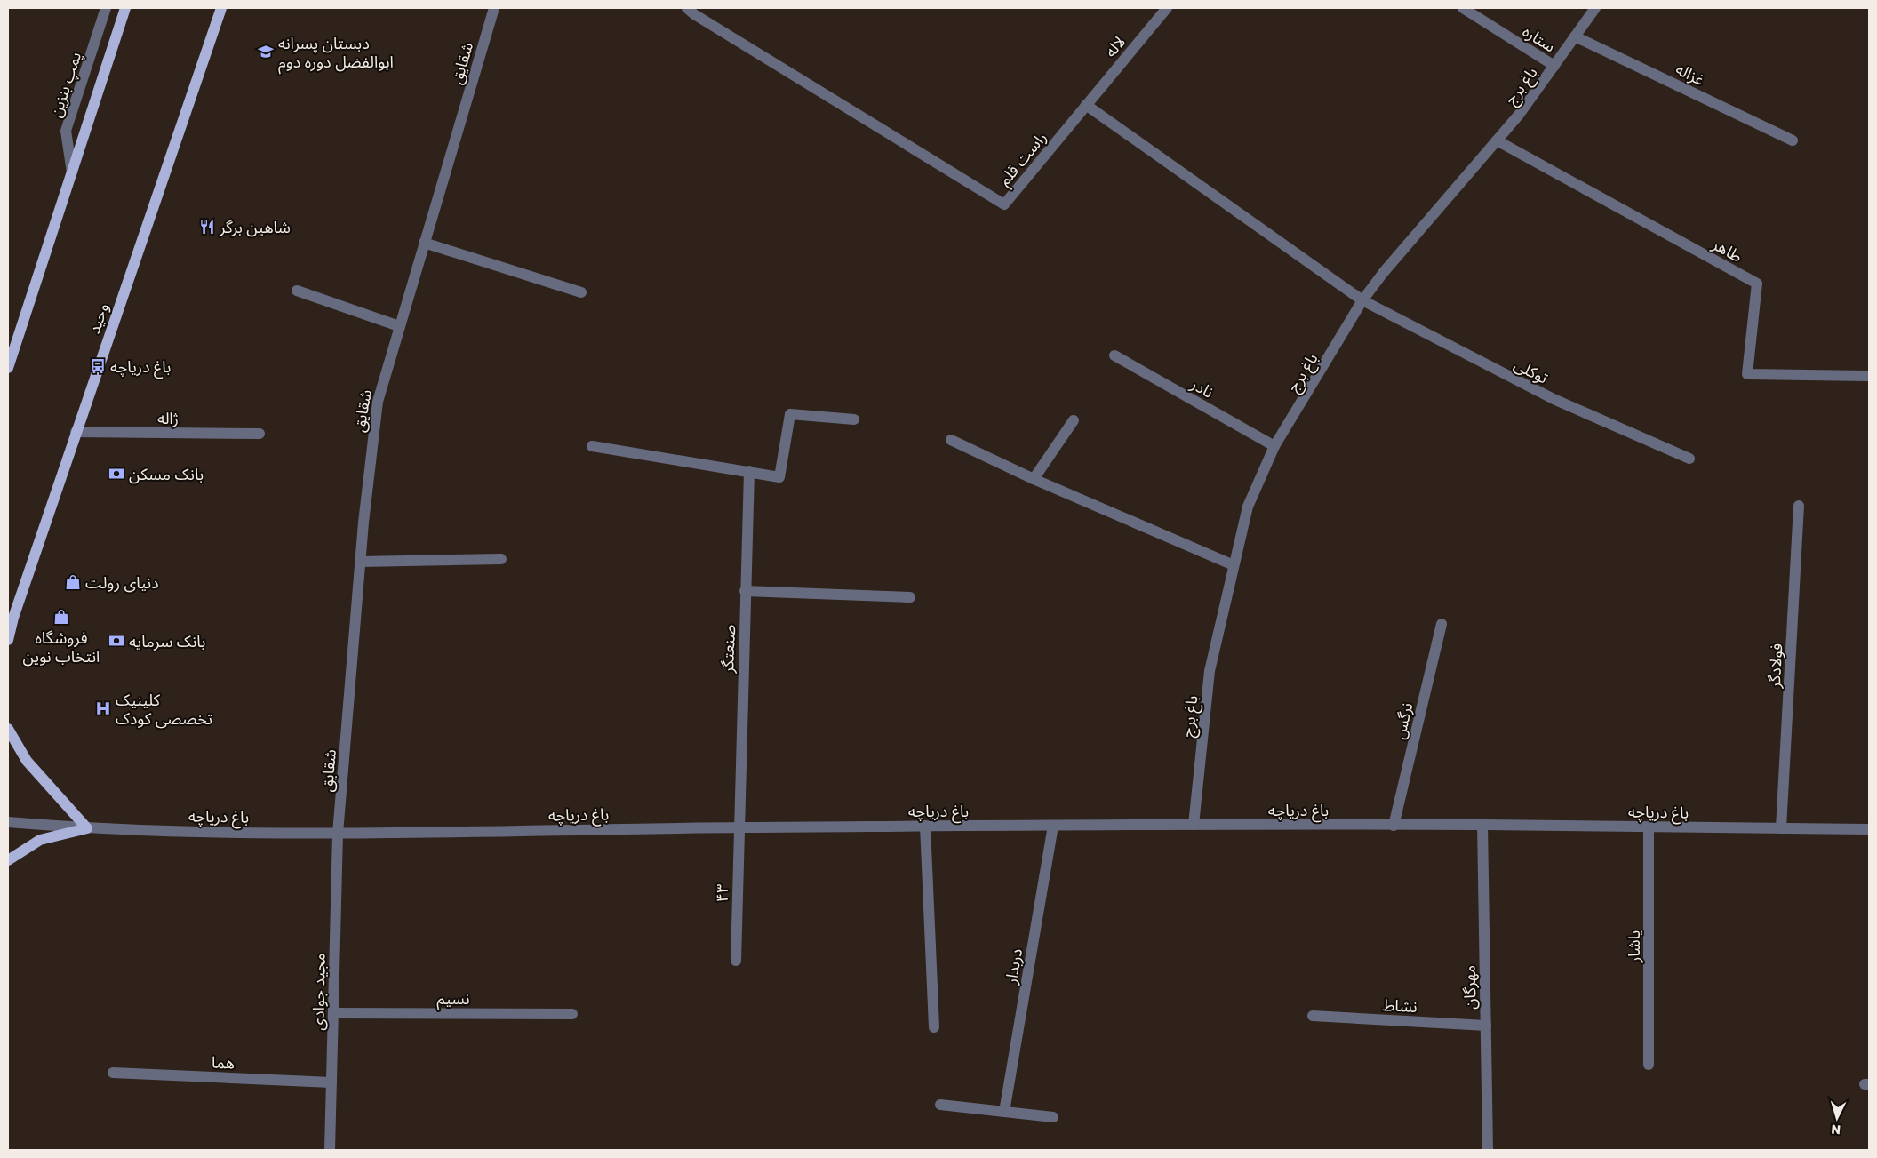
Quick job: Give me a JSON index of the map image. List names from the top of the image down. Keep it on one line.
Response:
{"streets":{"main road":["وحید"],"street":["ستاره","لاله","شقایق","غزاله","پمپ بنزین","باغ برج","راست قلم","طاهر","توکلی","نادر","ژاله","صنعتگر","فولادگر","نرگس","باغ دریاچه","۴۳","یاشار","دربدار","مهرگان","مجید جوادی","نسیم","نشاط","هما"]},"crossings":[["ستاره","باغ برج"],["لاله","راست قلم"],["شقایق","باغ دریاچه"],["شقایق","مجید جوادی"],["غزاله","باغ برج"],["باغ برج","طاهر"],["باغ برج","توکلی"],["باغ برج","نادر"],["باغ برج","باغ دریاچه"],["وحید","ژاله"],["صنعتگر","باغ دریاچه"],["صنعتگر","۴۳"],["فولادگر","باغ دریاچه"],["نرگس","باغ دریاچه"],["باغ دریاچه","۴۳"],["باغ دریاچه","یاشار"],["باغ دریاچه","دربدار"],["باغ دریاچه","مهرگان"],["باغ دریاچه","مجید جوادی"],["مهرگان","نشاط"],["مجید جوادی","نسیم"],["مجید جوادی","هما"]],"places":{"school or university":["دبستان پسرانه ابوالفضل دوره دوم"],"restaurant":["شاهین برگر"],"bus stop":["باغ دریاچه"],"bank":["بانک مسکن","بانک سرمایه"],"shop":["دنیای رولت","فروشگاه انتخاب نوین"],"hospital":["کلینیک تخصصی کودک"]},"north":"bottom"}
